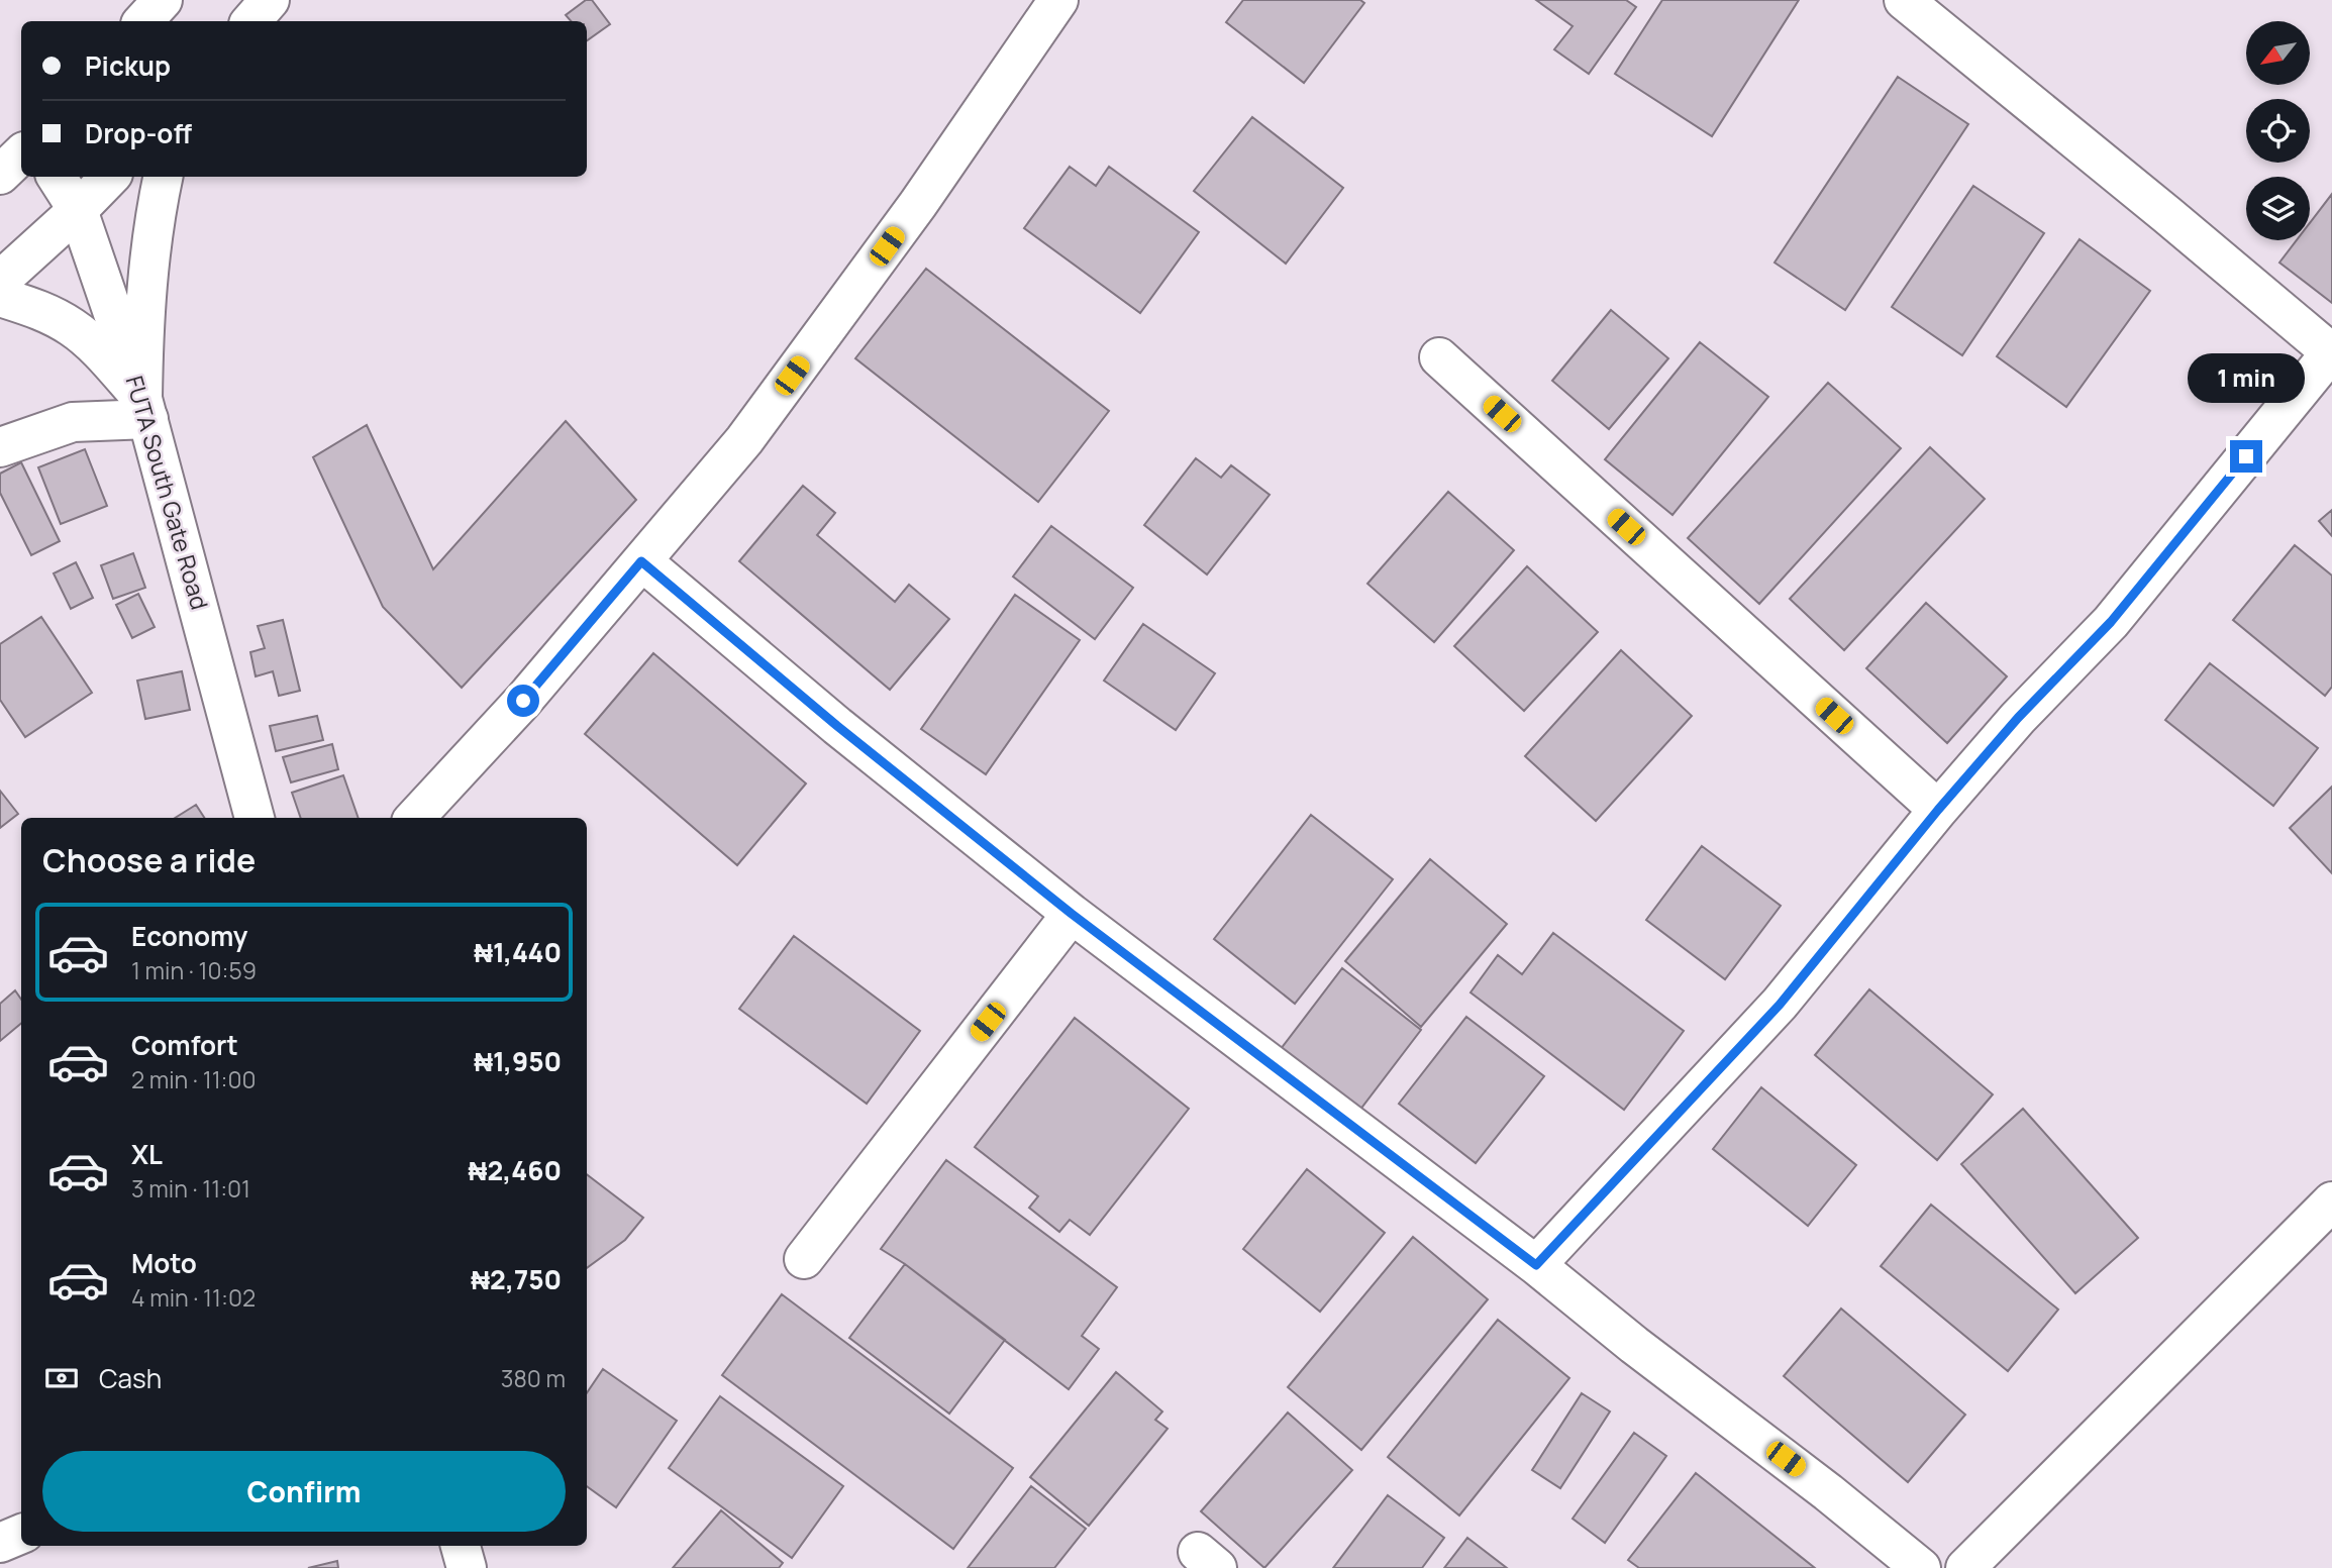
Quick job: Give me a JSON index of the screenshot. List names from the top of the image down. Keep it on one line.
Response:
{"streets":{"street":["FUTA South Gate Road"]},"north":"bottom left","page":{"banner":["Pickup","Drop-off"],"bubble":"1 min","heading":"Choose a ride","list":[{"name":"Economy","note":"1 min · 10:59","value":"₦1,440"},{"name":"Comfort","note":"2 min · 11:00","value":"₦1,950"},{"name":"XL","note":"3 min · 11:01","value":"₦2,460"},{"name":"Moto","note":"4 min · 11:02","value":"₦2,750"}],"pay":["Cash","380 m"],"buttons":"Confirm"}}
